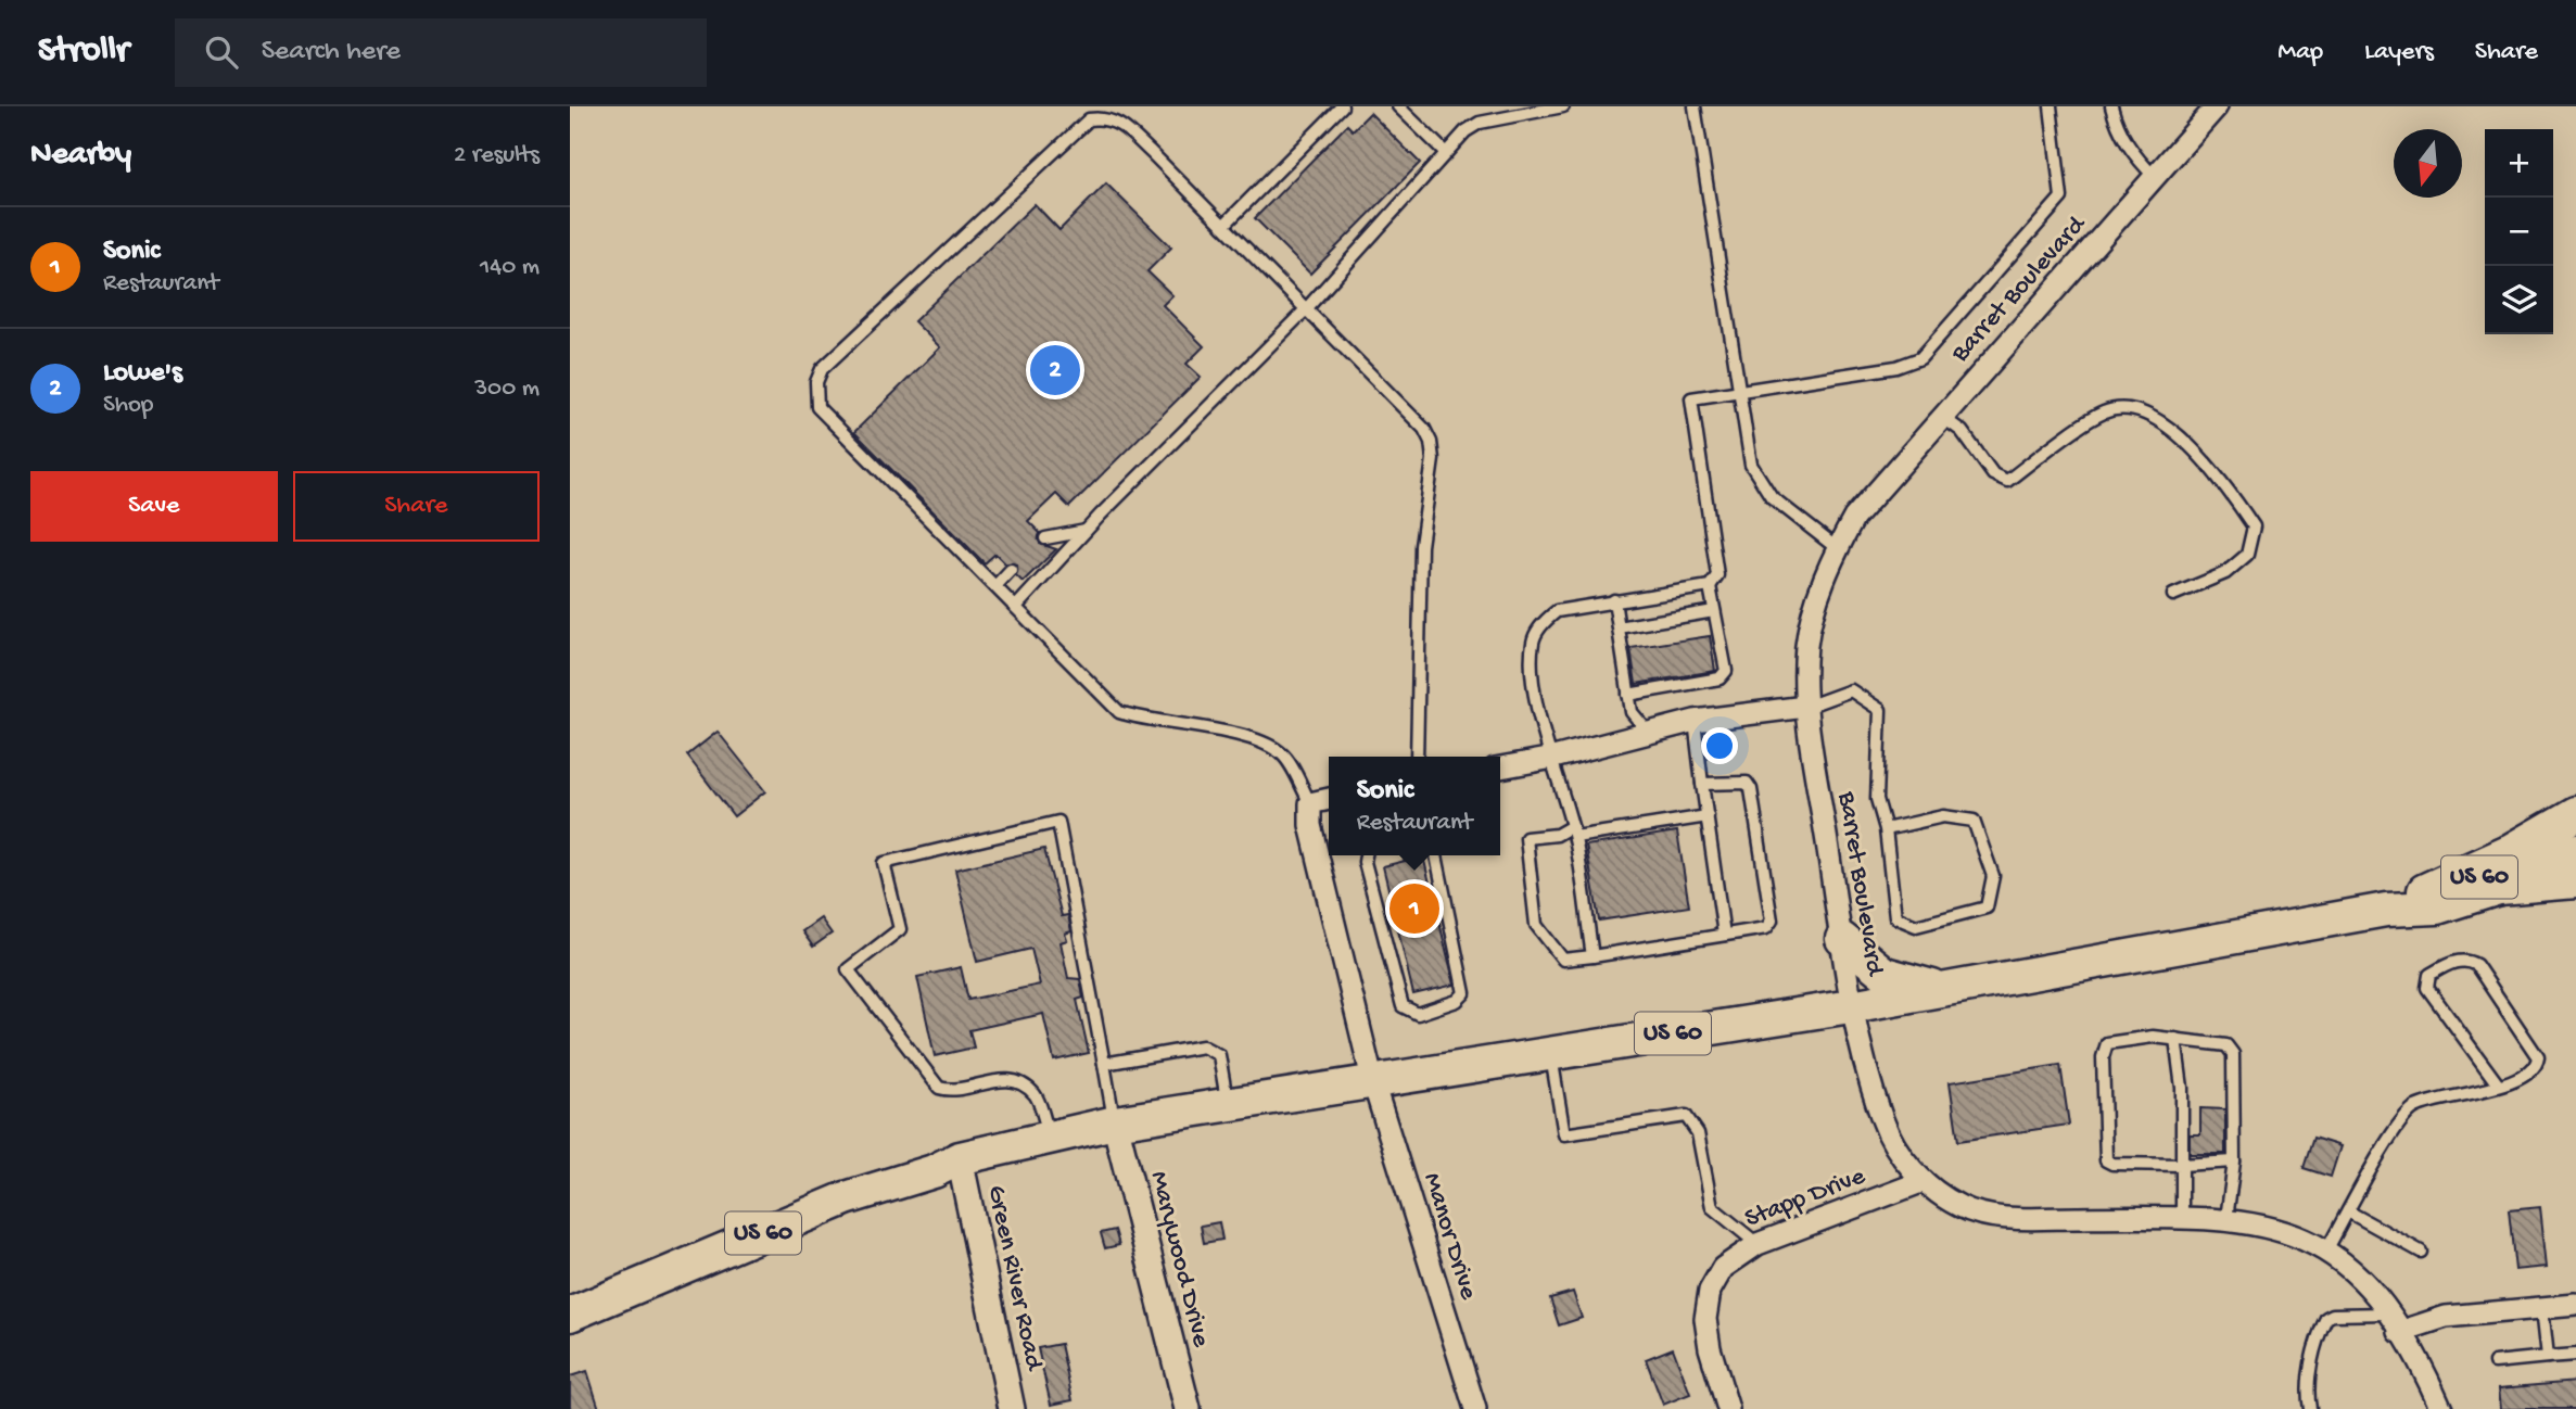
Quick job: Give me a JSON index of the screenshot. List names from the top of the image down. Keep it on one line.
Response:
{"streets":{"main road":["US 60"],"street":["Barret Boulevard","Stapp Drive","Manor Drive","Marywood Drive","Green River Road"]},"crossings":[["Barret Boulevard","US 60"],["Barret Boulevard","Stapp Drive"],["US 60","Manor Drive"],["US 60","Marywood Drive"],["US 60","Green River Road"]],"north":"bottom","page":{"header":"Strollr","search":"Search here","nav":["Map","Layers","Share"],"heading":["Nearby","2 results"],"map_buttons":["+","−"],"list":[{"mark":"1","name":"Sonic","note":"Restaurant","value":"140 m"},{"mark":"2","name":"Lowe's","note":"Shop","value":"300 m"}],"pins":["2","1"],"buttons":["Save","Share"],"popup":["Sonic","Restaurant"]}}
